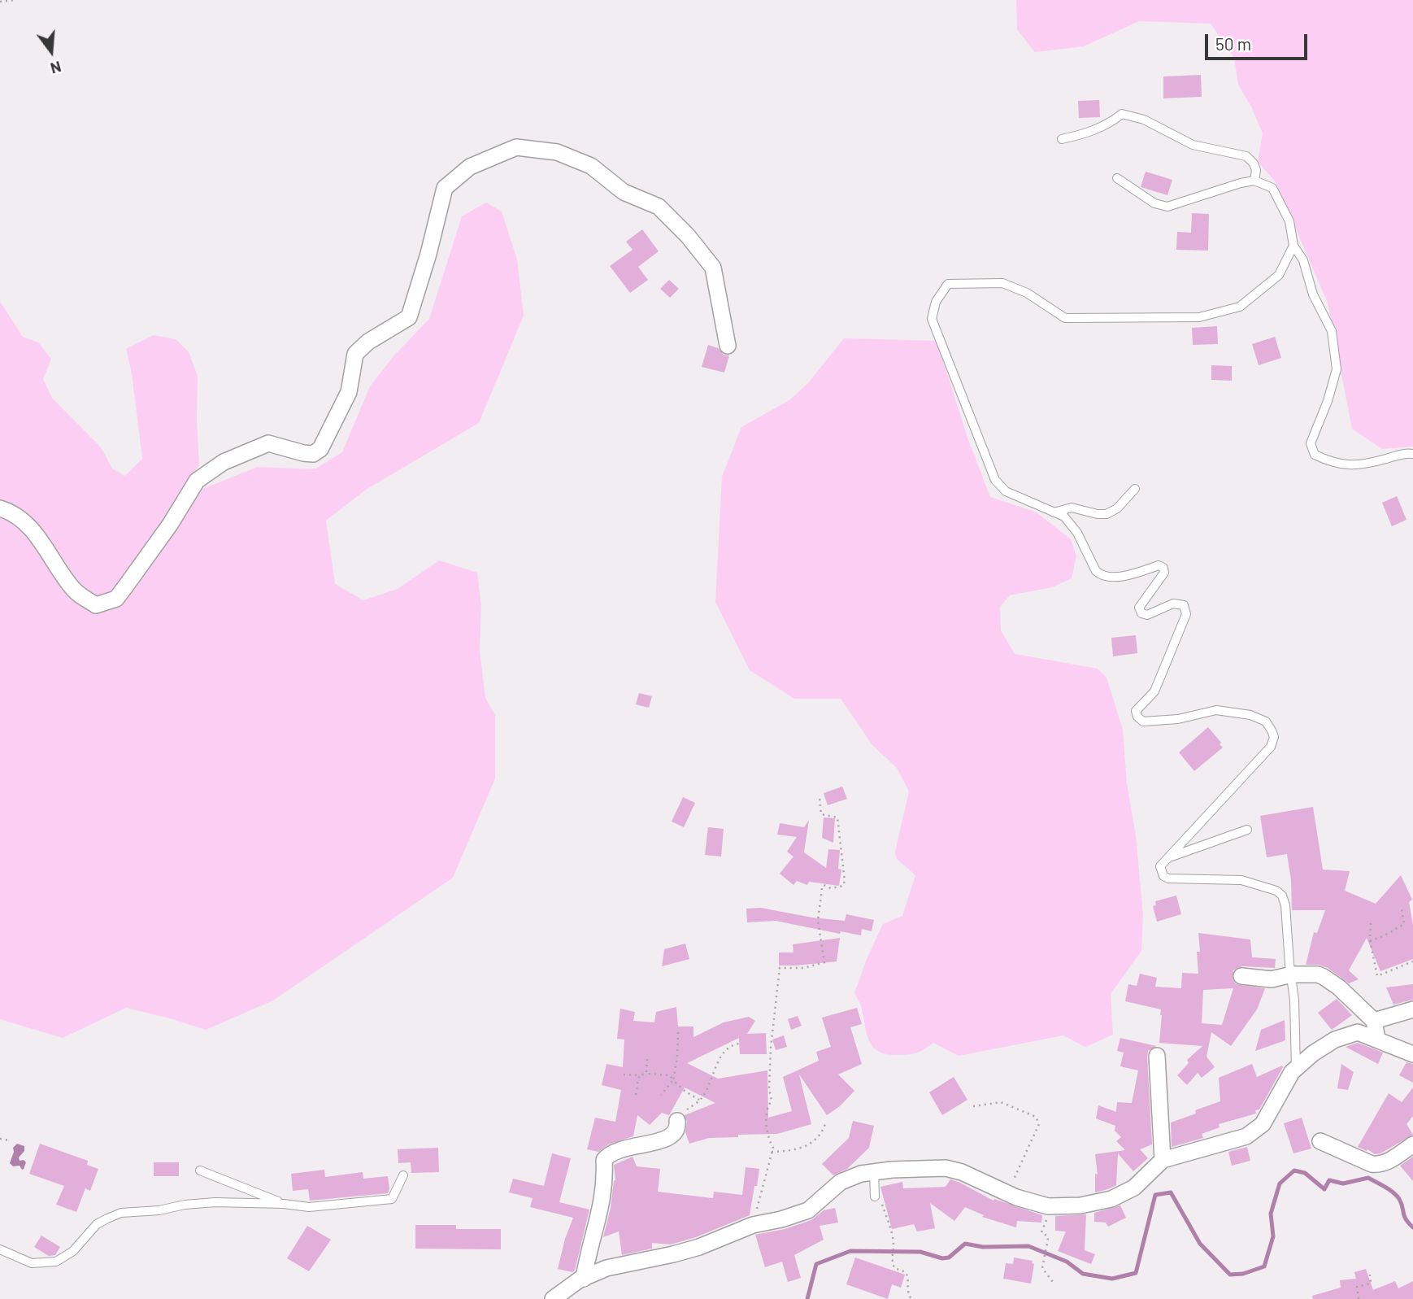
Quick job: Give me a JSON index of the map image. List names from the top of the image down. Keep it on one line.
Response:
{"scale_bar":"50 m","north":"bottom"}
